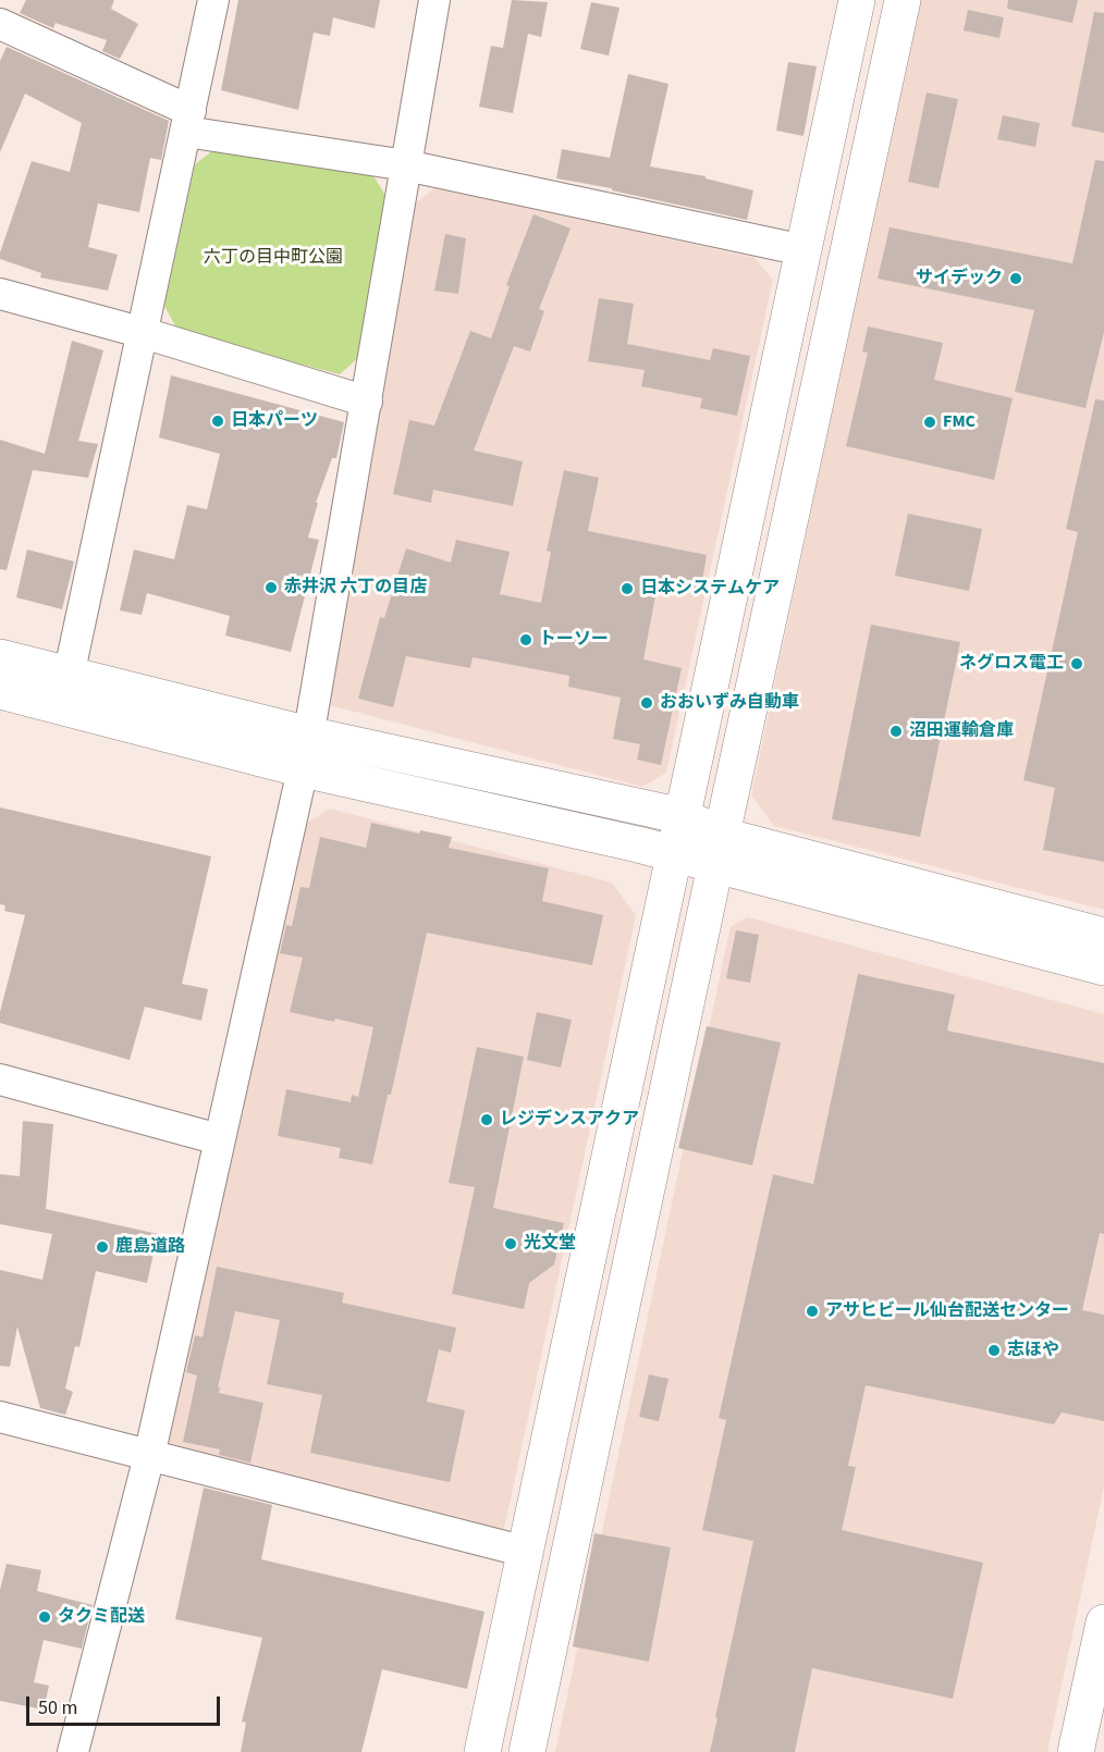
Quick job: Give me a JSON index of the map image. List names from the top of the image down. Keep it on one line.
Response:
{"parks":["六丁の目中町公園"],"places":["サイデック","日本パーツ","FMC","赤井沢 六丁の目店","日本システムケア","トーソー","ネグロス電工","おおいずみ自動車","沼田運輸倉庫","レジデンスアクア","光文堂","鹿島道路","アサヒビール仙台配送センター","志ほや","タクミ配送"],"scale_bar":"50 m"}
